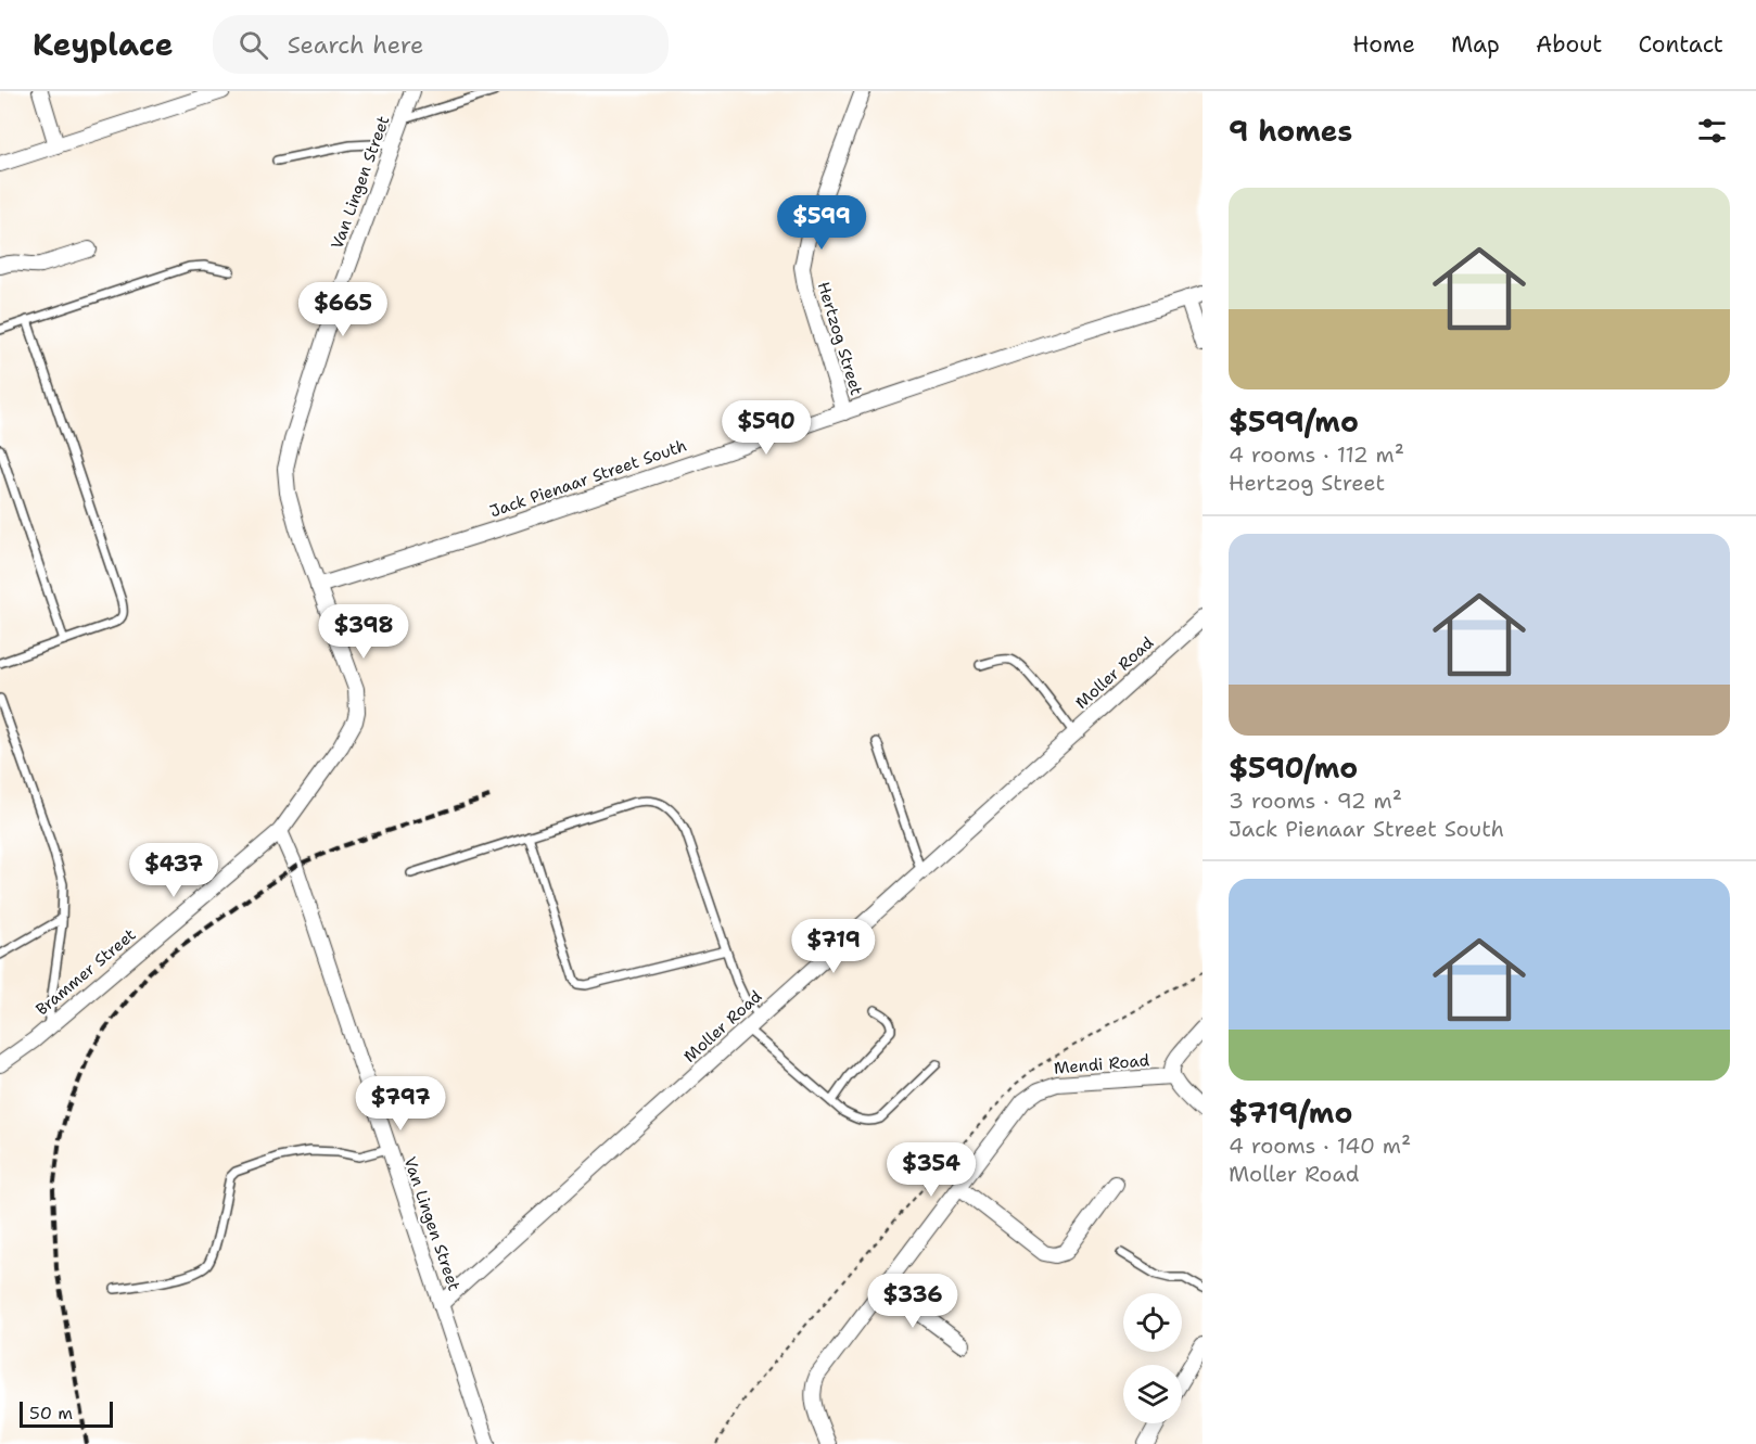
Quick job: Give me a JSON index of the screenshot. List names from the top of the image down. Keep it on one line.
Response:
{"streets":{"street":["Van Lingen Street","Hertzog Street","Jack Pienaar Street South","Moller Road","Brammer Street","Mendi Road"]},"crossings":[["Van Lingen Street","Jack Pienaar Street South"],["Van Lingen Street","Moller Road"],["Van Lingen Street","Brammer Street"],["Hertzog Street","Jack Pienaar Street South"]],"scale_bar":"50 m","page":{"header":"Keyplace","search":"Search here","nav":["Home","Map","About","Contact"],"heading":"9 homes","list":[{"name":"$599/mo","note":"4 rooms · 112 m² · Hertzog Street"},{"name":"$590/mo","note":"3 rooms · 92 m² · Jack Pienaar Street South"},{"name":"$719/mo","note":"4 rooms · 140 m² · Moller Road"}],"price":["$599","$665","$590","$398","$437","$719","$797","$354","$336"],"scale":"50 m"}}
